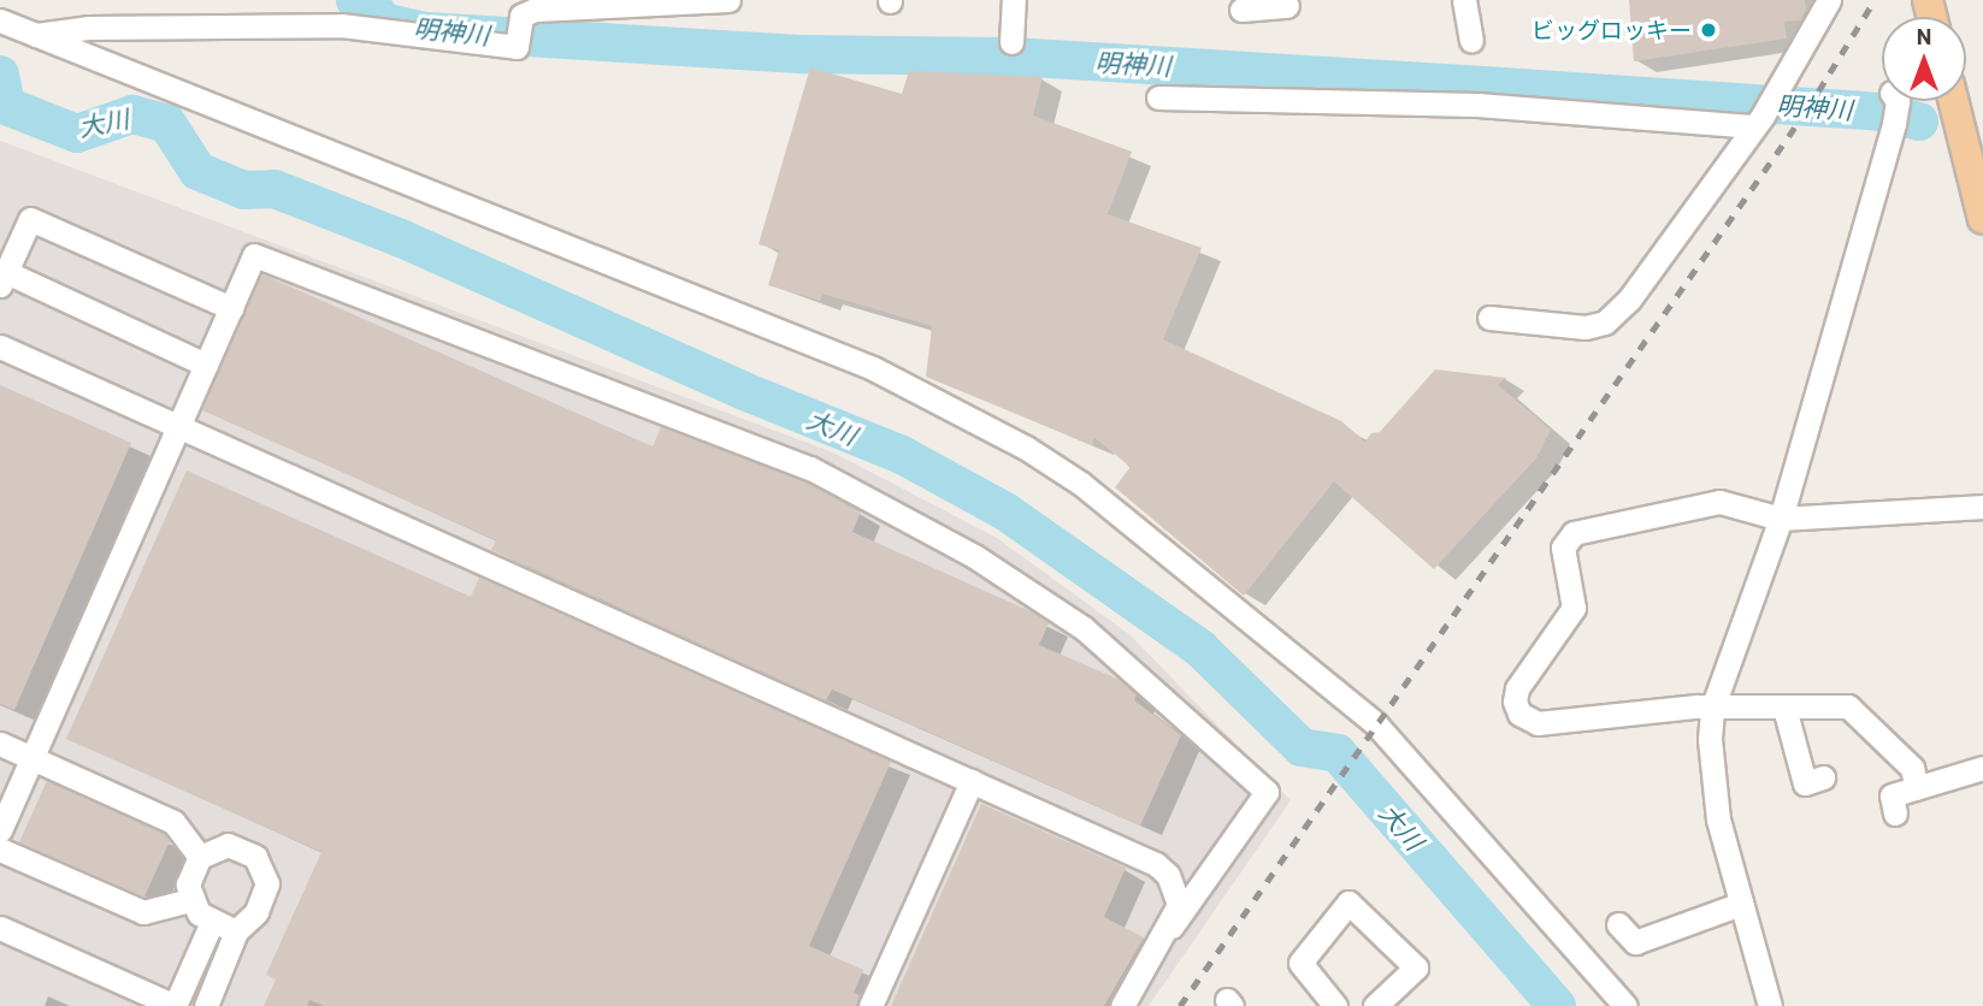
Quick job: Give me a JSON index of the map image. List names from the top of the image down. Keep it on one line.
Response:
{"water":["明神川","大川"],"places":["ビッグロッキー"],"north":"top"}
